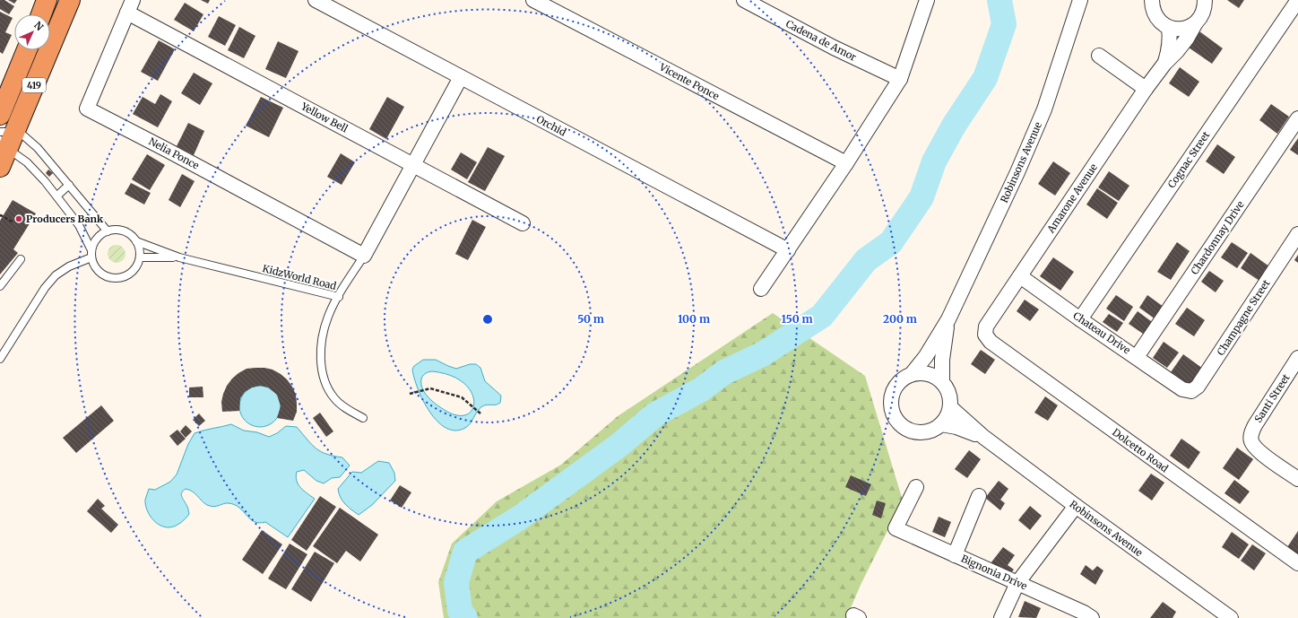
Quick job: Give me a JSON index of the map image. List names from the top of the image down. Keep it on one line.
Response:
{"streets":{"highway":["419"],"street":["Cadena de Amor","Vicente Ponce","Yellow Bell","Orchid","Nelia Ponce","Cognac Street","Robinsons Avenue","Amarone Avenue","Chardonnay Drive","Champagne Street","Chateau Drive","Santi Street","Dolcetto Road","Bignonia Drive"],"lane":["KidzWorld Road"]},"crossings":[["Yellow Bell","Nelia Ponce"],["Cognac Street","Chateau Drive"],["Amarone Avenue","Chateau Drive"],["Amarone Avenue","Dolcetto Road"],["Chardonnay Drive","Chateau Drive"],["Champagne Street","Chateau Drive"]],"places":["Producers Bank"],"north":"top right","rings":["50 m","100 m","150 m","200 m"]}
